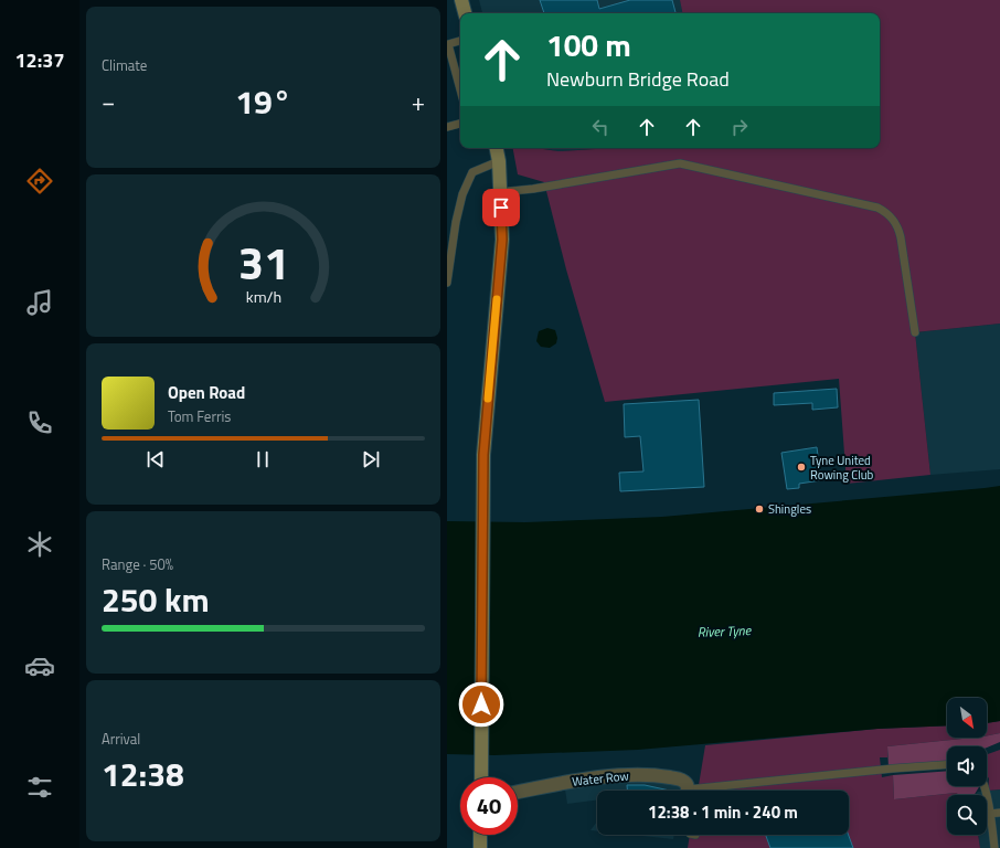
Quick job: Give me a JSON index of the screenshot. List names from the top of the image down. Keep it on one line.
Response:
{"streets":{"street":["Water Row"]},"water":["River Tyne"],"places":["Tyne United Rowing Club","Shingles"],"north":"bottom right","page":{"tabs":"12:37","tile":["Climate",["Range · 50%","250 km"],["Arrival","12:38"]],"turn":["100 m","Newburn Bridge Road"],"heat":["−","19°","+"],"song":["Open Road","Tom Ferris"],"limit":"40","trip":"12:38 · 1 min · 240 m","gauge":["31","km/h"]}}
